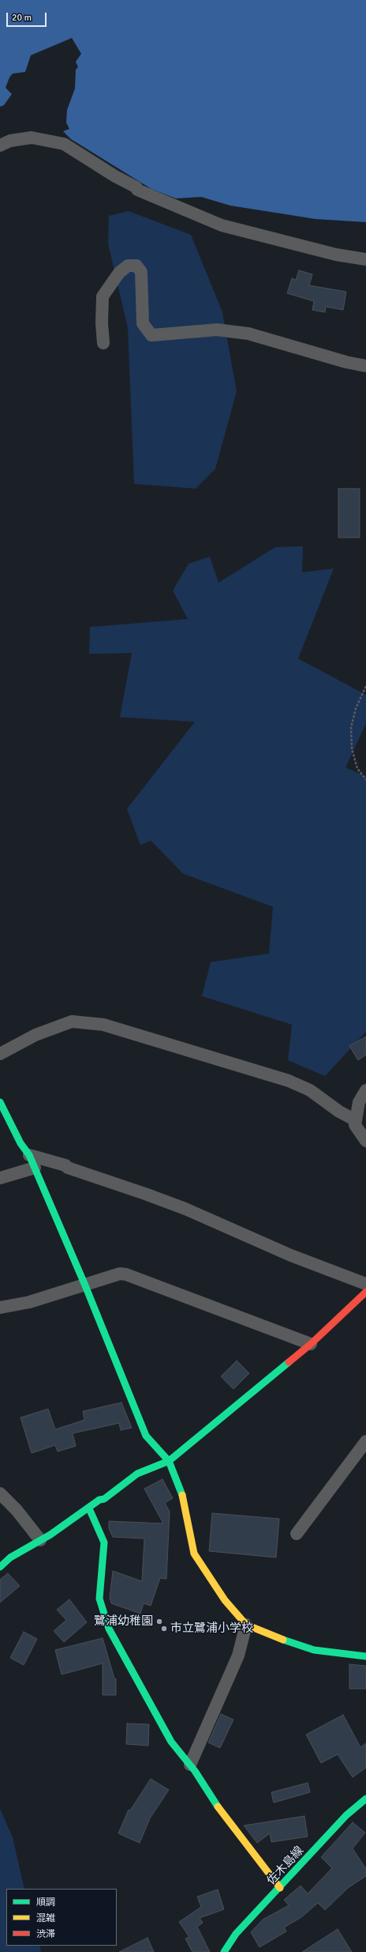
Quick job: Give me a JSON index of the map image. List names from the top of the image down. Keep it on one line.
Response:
{"streets":{"street":["佐木島線"]},"places":["鷺浦幼稚園","市立鷺浦小学校"],"legend":["順調","混雑","渋滞"],"scale_bar":"20 m"}
